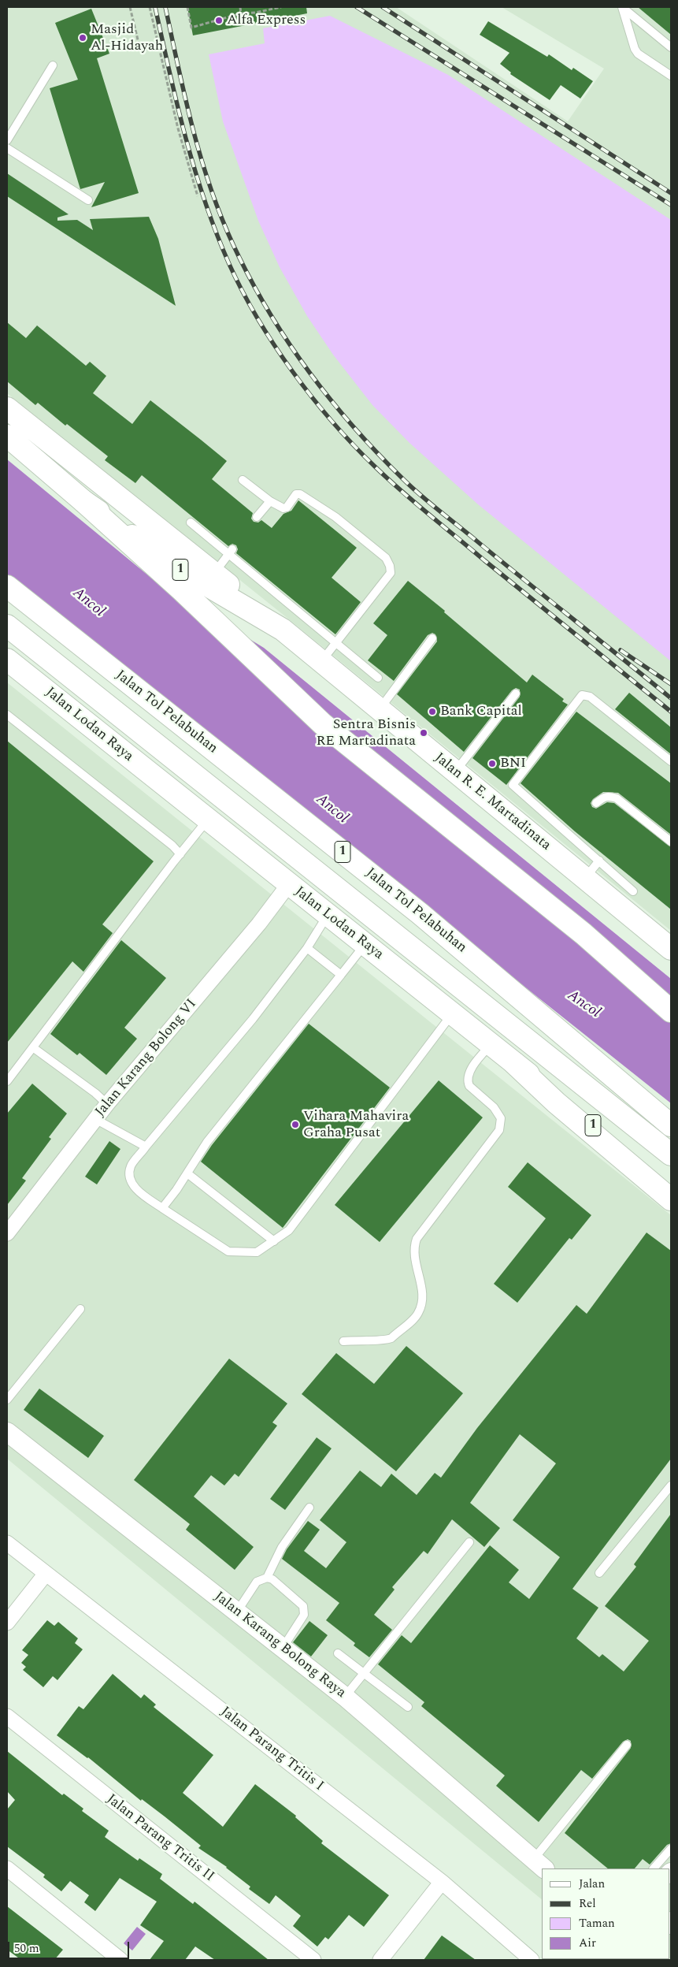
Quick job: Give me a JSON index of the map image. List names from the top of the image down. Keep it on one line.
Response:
{"streets":{"highway":["1","Jalan Tol Pelabuhan","Jalan Lodan Raya","Jalan R. E. Martadinata"],"street":["Jalan Karang Bolong VI","Jalan Karang Bolong Raya","Jalan Parang Tritis I","Jalan Parang Tritis II"]},"crossings":[["Jalan Lodan Raya","Jalan Karang Bolong VI"]],"water":["Ancol"],"places":["Alfa Express","Masjid Al-Hidayah","Bank Capital","Sentra Bisnis RE Martadinata","BNI","Vihara Mahavira Graha Pusat"],"legend":["Jalan","Rel","Taman","Air"],"scale_bar":"50 m"}
